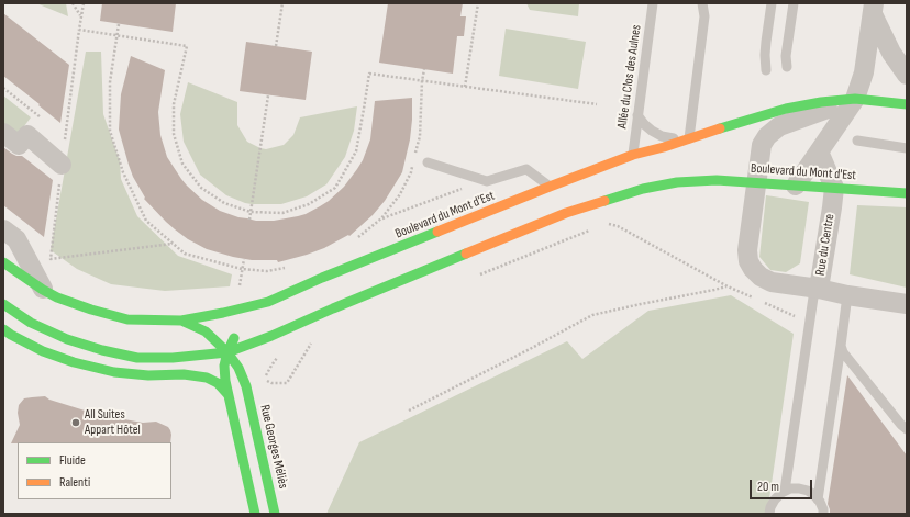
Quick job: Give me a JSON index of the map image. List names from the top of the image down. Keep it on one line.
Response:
{"streets":{"main road":["Boulevard du Mont d'Est","Rue Georges Méliès"],"street":["Rue du Centre"],"lane":["Allée du Clos des Aulnes"]},"crossings":[["Allée du Clos des Aulnes","Boulevard du Mont d'Est"],["Boulevard du Mont d'Est","Rue du Centre"]],"places":["All Suites Appart Hôtel"],"legend":["Fluide","Ralenti"],"scale_bar":"20 m"}
